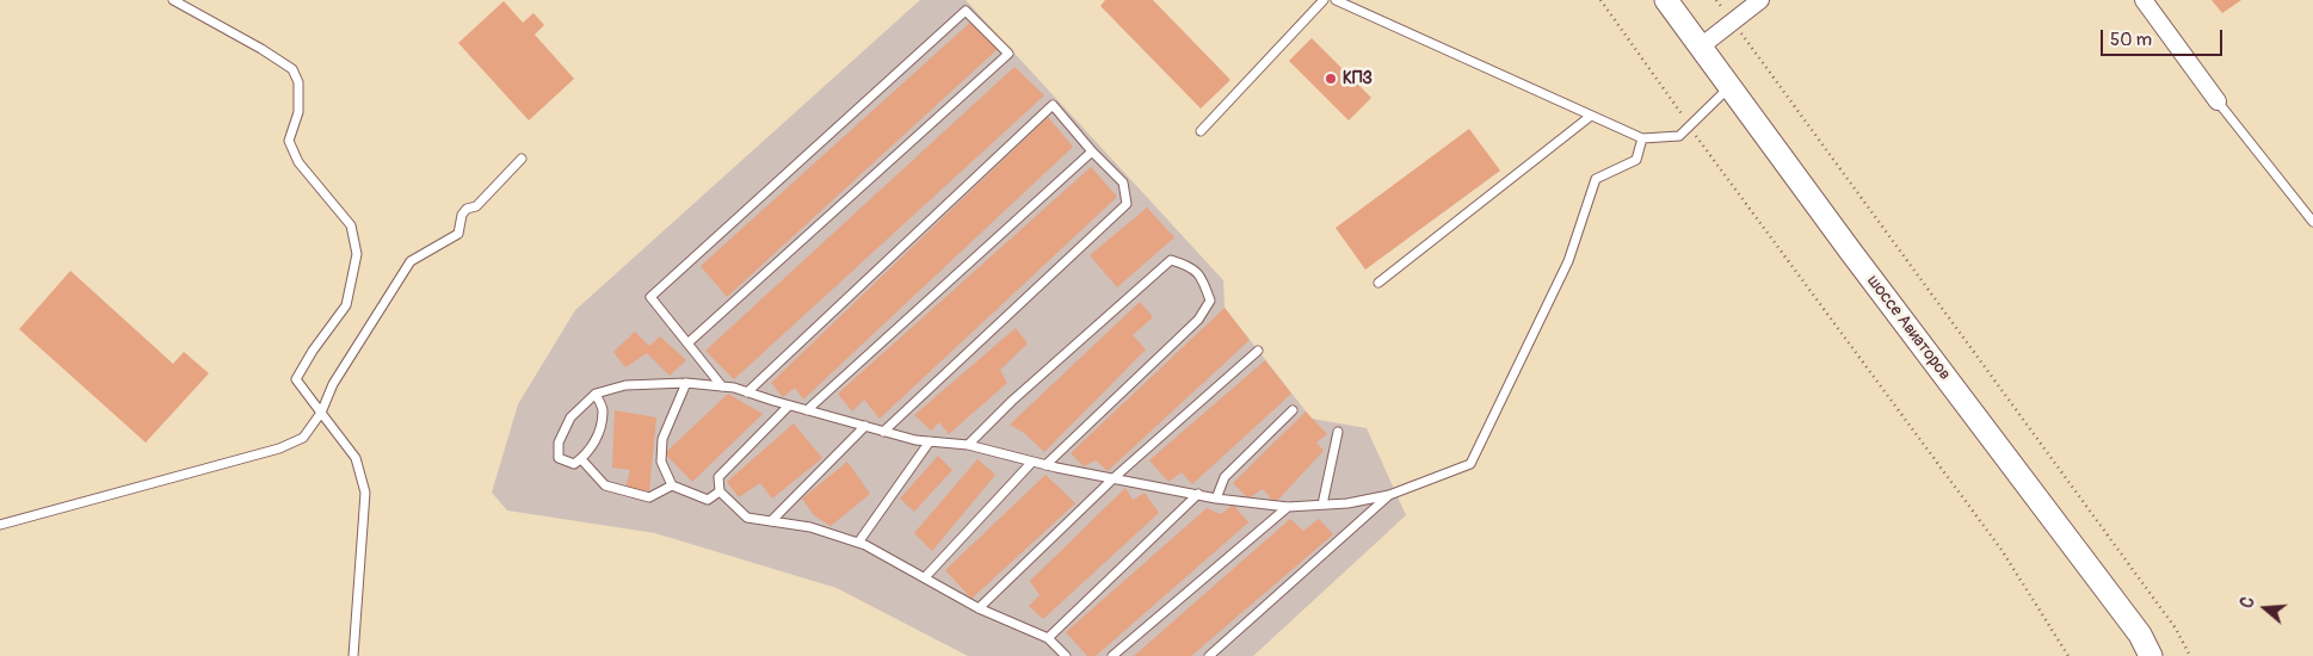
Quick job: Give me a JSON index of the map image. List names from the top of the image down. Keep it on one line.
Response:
{"streets":{"street":["шоссе Авиаторов"]},"places":["КПЗ"],"scale_bar":"50 m","north":"left"}
